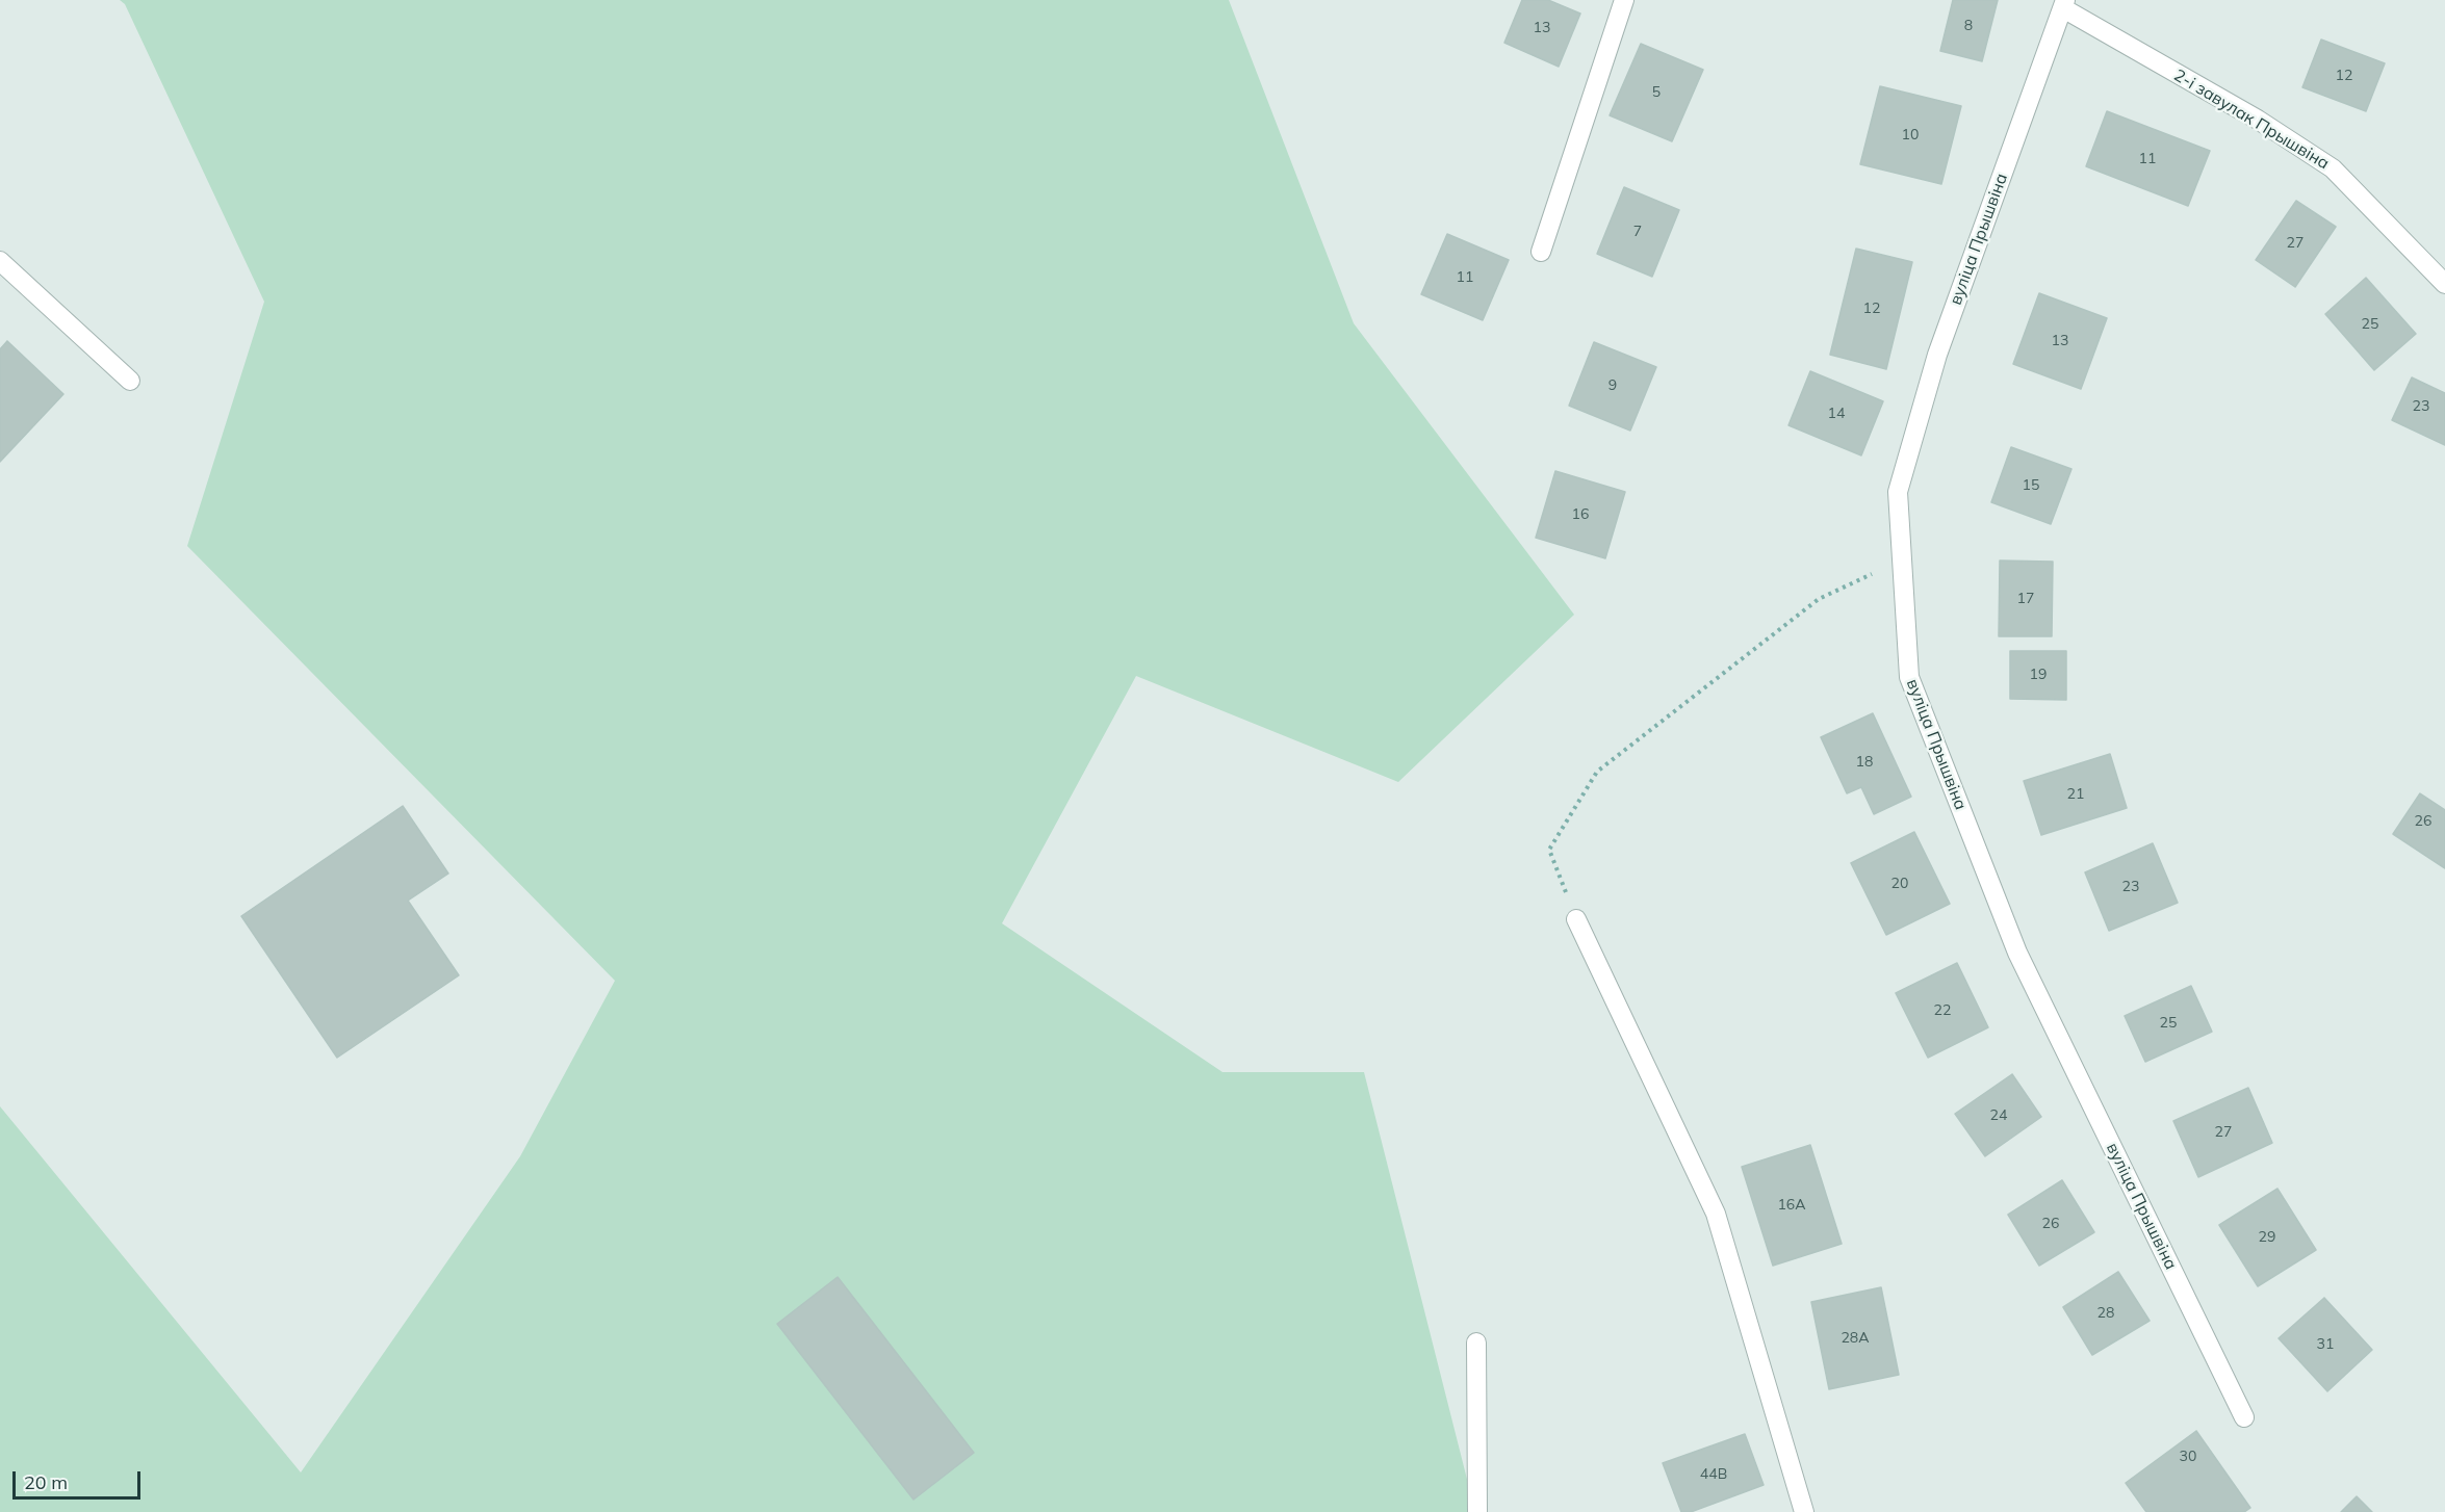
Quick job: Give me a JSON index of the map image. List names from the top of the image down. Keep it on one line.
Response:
{"streets":{"street":["2-і завулак Прышвіна","вуліца Прышвіна"]},"crossings":[["2-і завулак Прышвіна","вуліца Прышвіна"]],"house_numbers":["8","13","12","5","10","11","7","27","11","12","25","13","9","23","14","15","16","17","19","18","21","26","20","23","22","25","24","27","16А","26","29","28","28А","31","30","44В"],"scale_bar":"20 m"}
